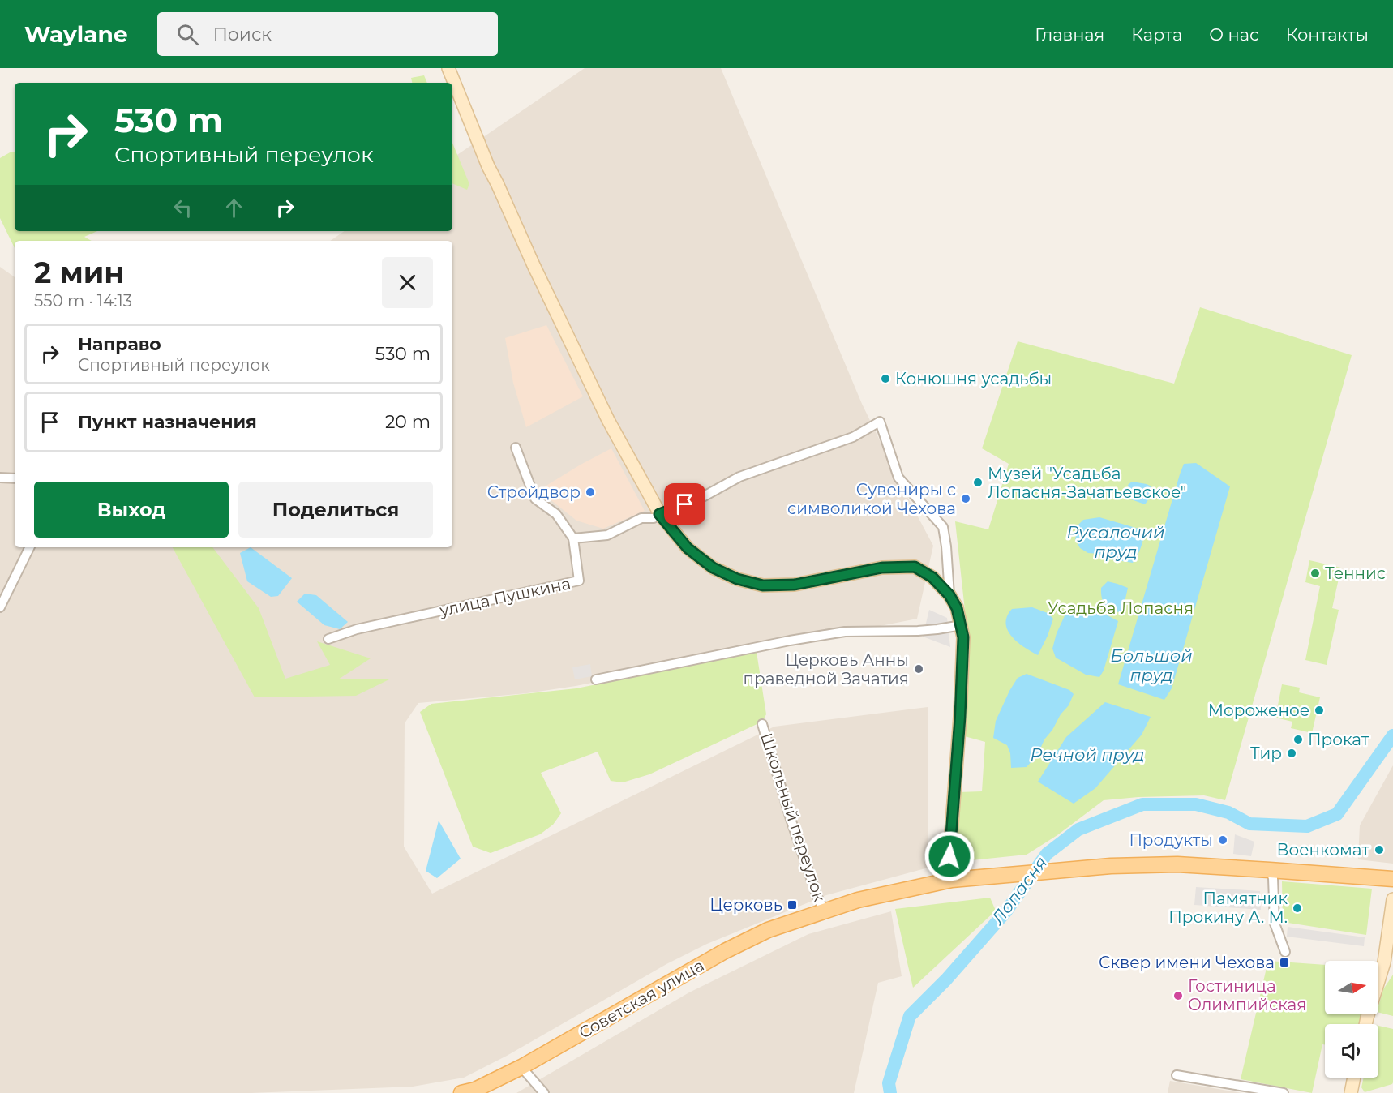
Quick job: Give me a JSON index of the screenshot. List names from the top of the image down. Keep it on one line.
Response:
{"streets":{"main road":["Советская улица"],"street":["улица Пушкина","Школьный переулок"]},"crossings":[["Школьный переулок","Советская улица"]],"water":["Русалочий пруд","Большой пруд","Речной пруд","Лопасня"],"parks":["Усадьба Лопасня"],"places":{"other":["Конюшня усадьбы","Музей \"Усадьба Лопасня-Зачатьевское\"","Стройдвор","Сувениры с символикой Чехова","Теннис","Церковь Анны праведной Зачатия","Мороженое","Прокат","Тир","Продукты","Военкомат","Памятник Прокину А. М.","Гостиница Олимпийская"],"transit":["Церковь","Сквер имени Чехова"]},"north":"right","page":{"header":"Waylane","search":"Поиск","nav":["Главная","Карта","О нас","Контакты"],"turn":["530 m","Спортивный переулок"],"heading":["2 мин","550 m · 14:13"],"list":[{"name":"Направо","note":"Спортивный переулок","value":"530 m"},{"name":"Пункт назначения","value":"20 m"}],"buttons":["Выход","Поделиться"]}}
